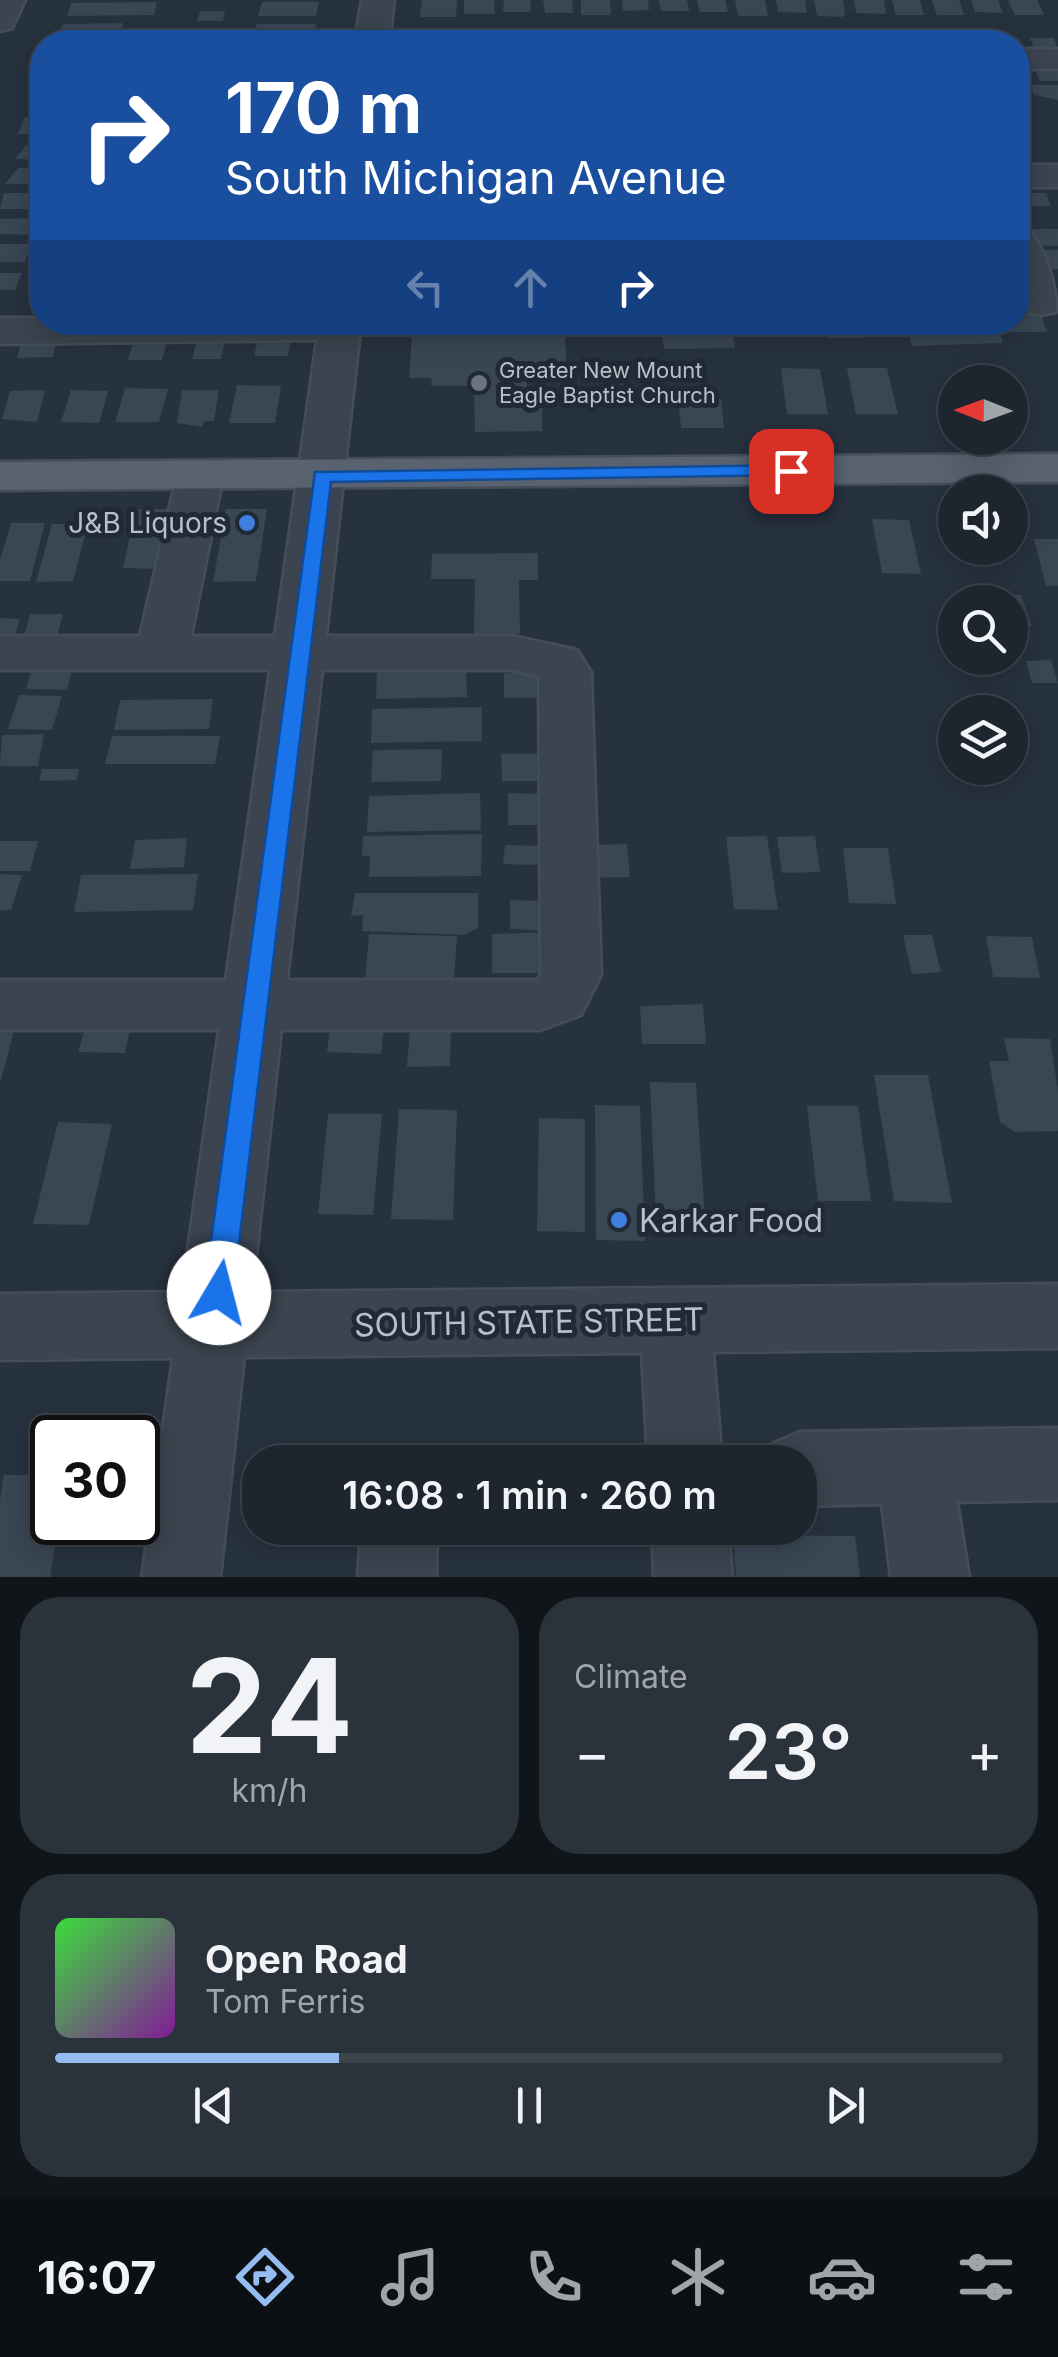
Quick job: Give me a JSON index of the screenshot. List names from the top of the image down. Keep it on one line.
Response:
{"streets":{"street":["SOUTH STATE STREET"]},"places":["Greater New Mount Eagle Baptist Church","J&B Liquors","Karkar Food"],"north":"left","page":{"turn":["170 m","South Michigan Avenue"],"limit":"30","trip":"16:08 · 1 min · 260 m","tile":[["24","km/h"],"Climate"],"heat":["−","23°","+"],"song":["Open Road","Tom Ferris"],"tabs":"16:07"}}
